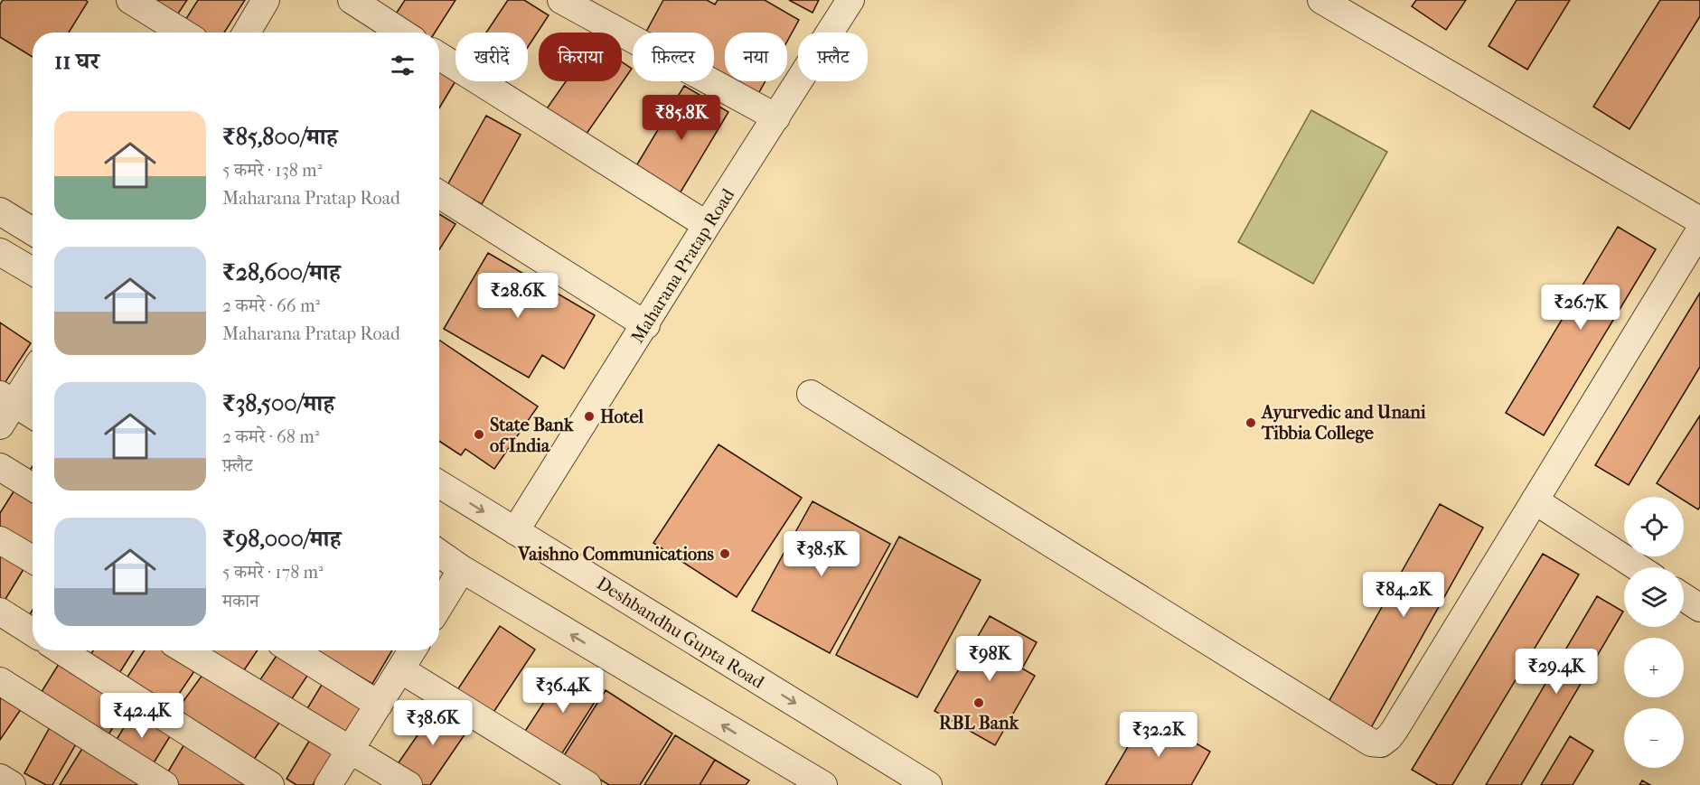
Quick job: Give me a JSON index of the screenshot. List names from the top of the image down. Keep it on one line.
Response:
{"streets":{"street":["Maharana Pratap Road","Deshbandhu Gupta Road"]},"crossings":[["Maharana Pratap Road","Deshbandhu Gupta Road"]],"places":["Hotel","Ayurvedic and Unani Tibbia College","State Bank of India","Vaishno Communications","RBL Bank"],"page":{"chip":["खरीदें","किराया","फ़िल्टर","नया","फ़्लैट"],"heading":"11 घर","price":["₹85.8K","₹28.6K","₹26.7K","₹38.5K","₹84.2K","₹98K","₹29.4K","₹36.4K","₹42.4K","₹38.6K","₹32.2K"],"list":[{"name":"₹85,800/माह","note":"5 कमरे · 138 m² · Maharana Pratap Road"},{"name":"₹28,600/माह","note":"2 कमरे · 66 m² · Maharana Pratap Road"},{"name":"₹38,500/माह","note":"2 कमरे · 68 m² · फ़्लैट"},{"name":"₹98,000/माह","note":"5 कमरे · 178 m² · मकान"}],"map_buttons":["+","−"]}}
